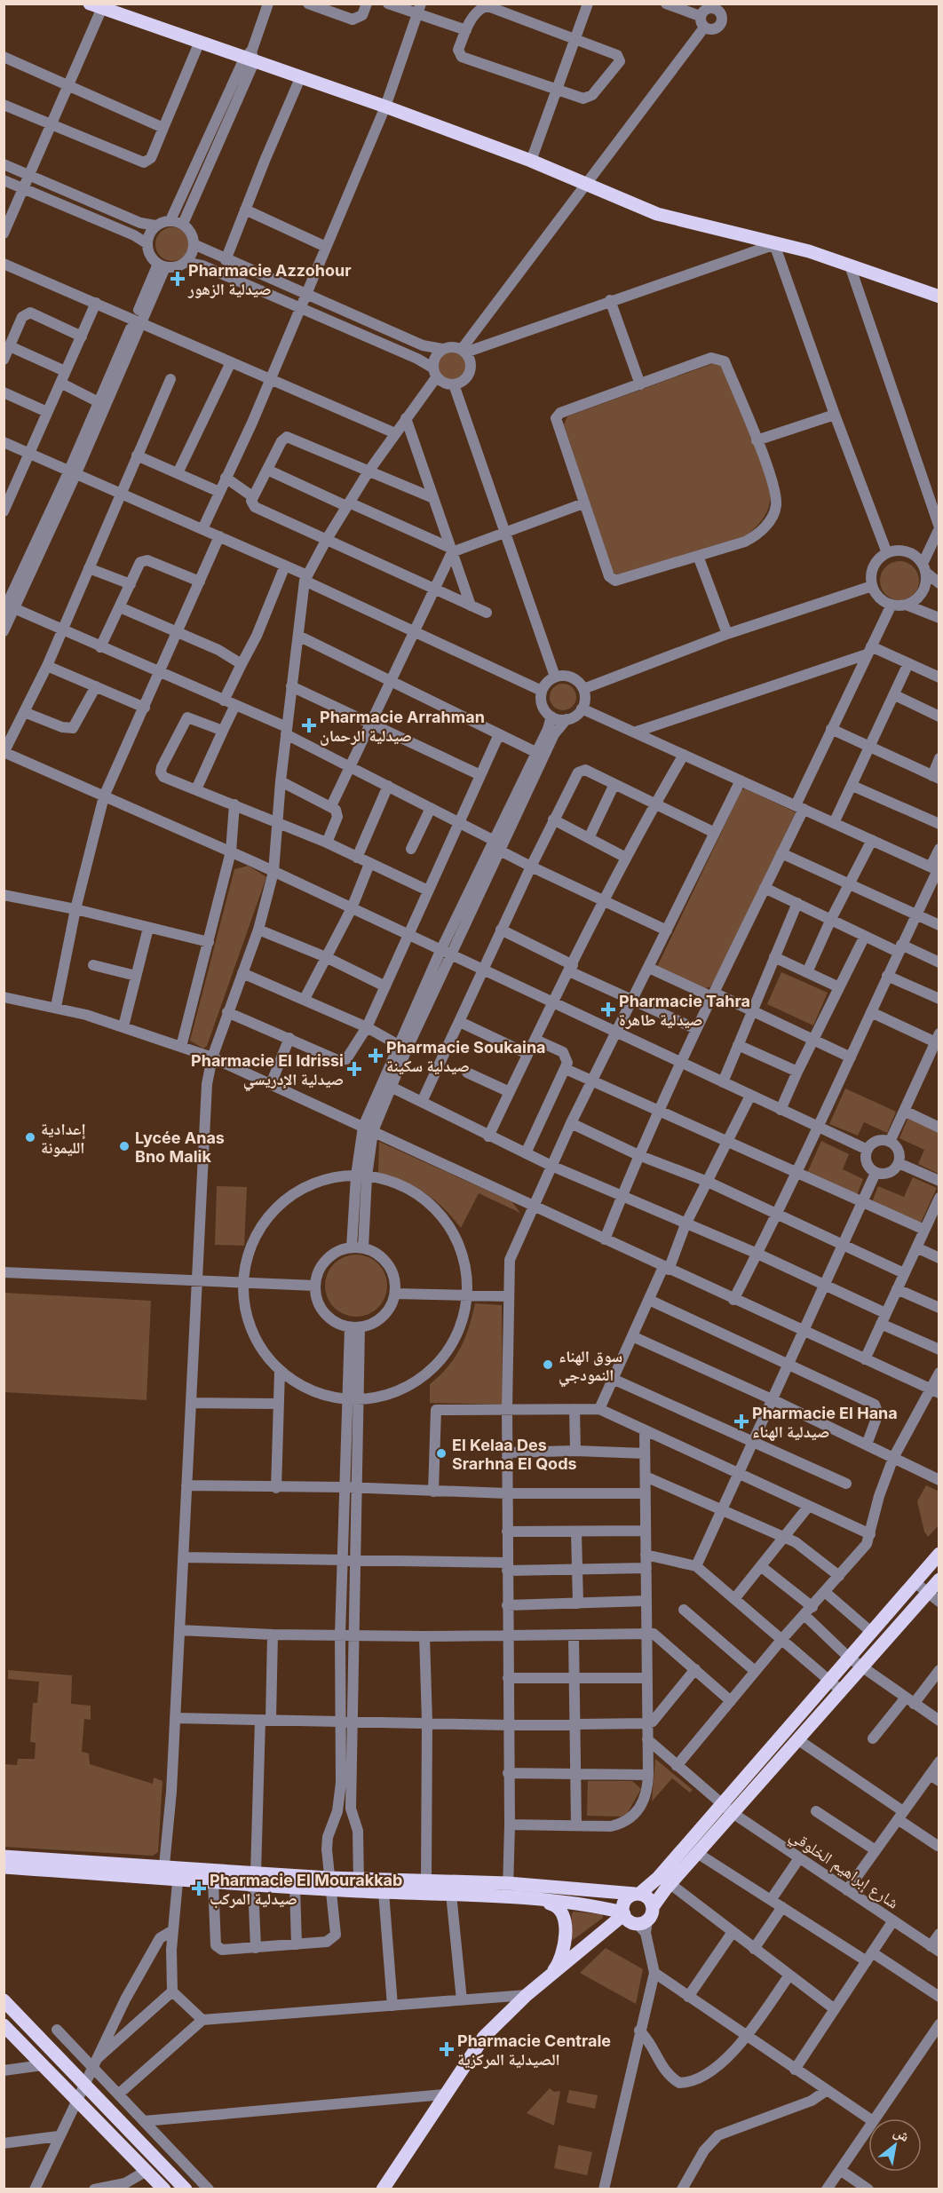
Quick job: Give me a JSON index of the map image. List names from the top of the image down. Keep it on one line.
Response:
{"streets":{"street":["شارع إبراهيم الخلوقي"]},"places":{"health":["Pharmacie Azzohour صيدلية الزهور","Pharmacie Arrahman صيدلية الرحمان","Pharmacie Tahra صيدلية طاهرة","Pharmacie Soukaina صيدلية سكينة","Pharmacie El Idrissi صيدلية الإدريسي","Pharmacie El Hana صيدلية الهناء","Pharmacie El Mourakkab صيدلية المركب","Pharmacie Centrale الصيدلية المركزية"],"other":["إعدادية الليمونة","Lycée Anas Bno Malik","سوق الهناء النمودجي","El Kelaa Des Srarhna El Qods"]},"north":"top right"}
